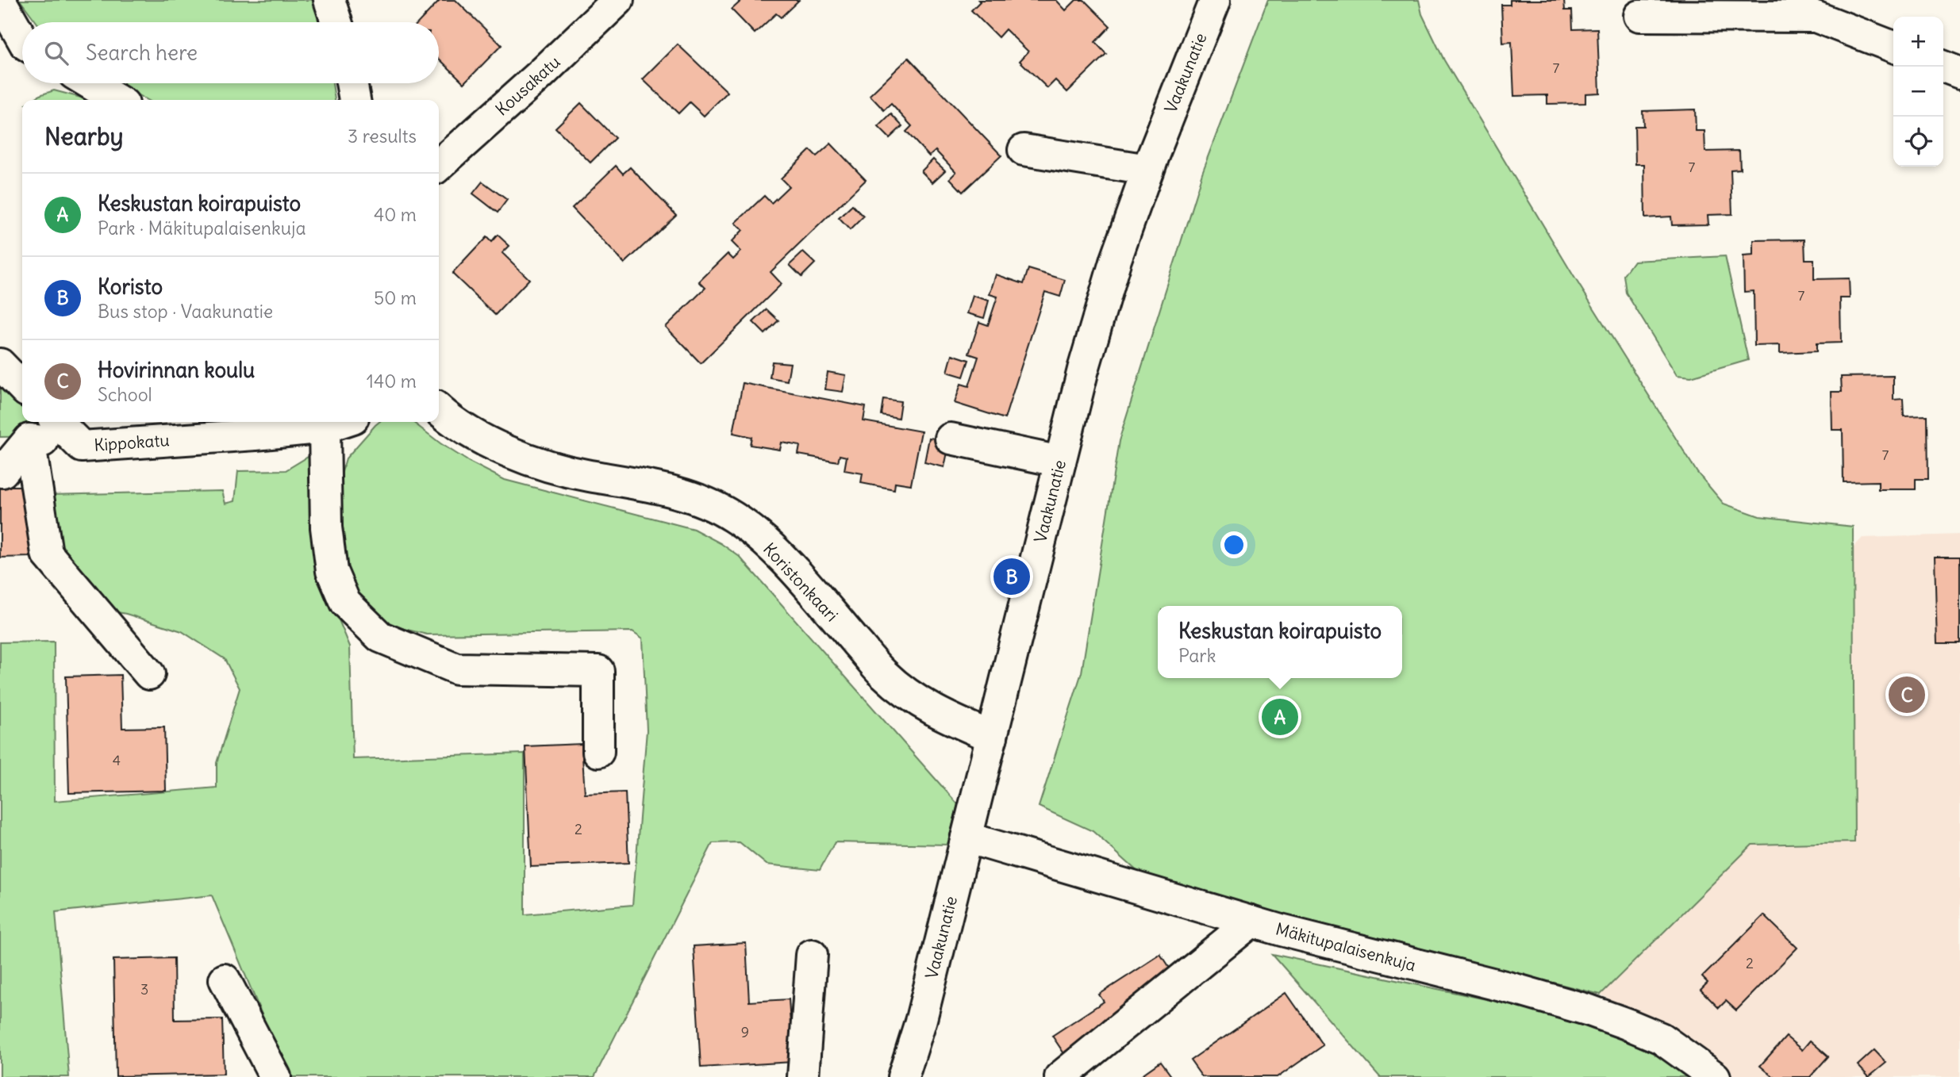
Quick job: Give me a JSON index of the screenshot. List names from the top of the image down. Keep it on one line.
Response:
{"streets":{"street":["Vaakunatie","Kousakatu","Kippokatu","Koristonkaari","Mäkitupalaisenkuja"]},"crossings":[["Vaakunatie","Koristonkaari"],["Vaakunatie","Mäkitupalaisenkuja"]],"house_numbers":["7","7","7","7","4","2","2","3","9"],"page":{"map_buttons":["+","−"],"search":"Search here","heading":["Nearby","3 results"],"list":[{"mark":"A","name":"Keskustan koirapuisto","note":"Park · Mäkitupalaisenkuja","value":"40 m"},{"mark":"B","name":"Koristo","note":"Bus stop · Vaakunatie","value":"50 m"},{"mark":"C","name":"Hovirinnan koulu","note":"School","value":"140 m"}],"pins":["B","C","A"],"popup":["Keskustan koirapuisto","Park"]}}
